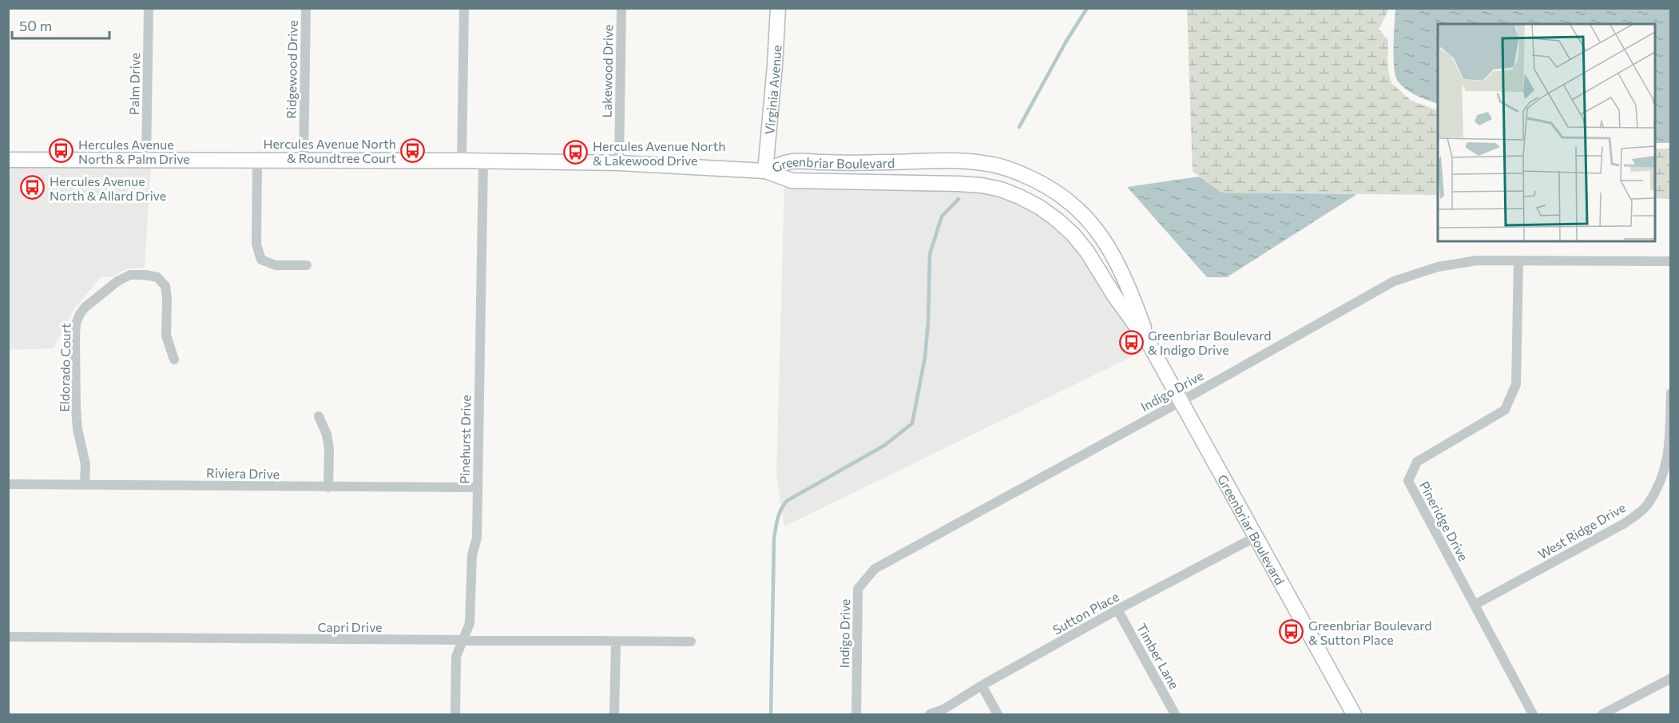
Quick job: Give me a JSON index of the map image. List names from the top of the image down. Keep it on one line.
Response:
{"streets":{"street":["Ridgewood Drive","Lakewood Drive","Palm Drive","Virginia Avenue","Greenbriar Boulevard","Eldorado Court","Indigo Drive","Pinehurst Drive","Riviera Drive","Pineridge Drive","West Ridge Drive","Sutton Place","Capri Drive","Timber Lane"]},"crossings":[["Virginia Avenue","Greenbriar Boulevard"],["Greenbriar Boulevard","Indigo Drive"],["Greenbriar Boulevard","Sutton Place"],["Eldorado Court","Riviera Drive"],["Indigo Drive","Pineridge Drive"],["Pinehurst Drive","Riviera Drive"],["Pinehurst Drive","Capri Drive"],["Pineridge Drive","West Ridge Drive"],["Sutton Place","Timber Lane"]],"places":{"bus stop":["Hercules Avenue North & Roundtree Court","Hercules Avenue North & Palm Drive","Hercules Avenue North & Lakewood Drive","Hercules Avenue North & Allard Drive","Greenbriar Boulevard & Indigo Drive","Greenbriar Boulevard & Sutton Place"]},"scale_bar":"50 m"}
